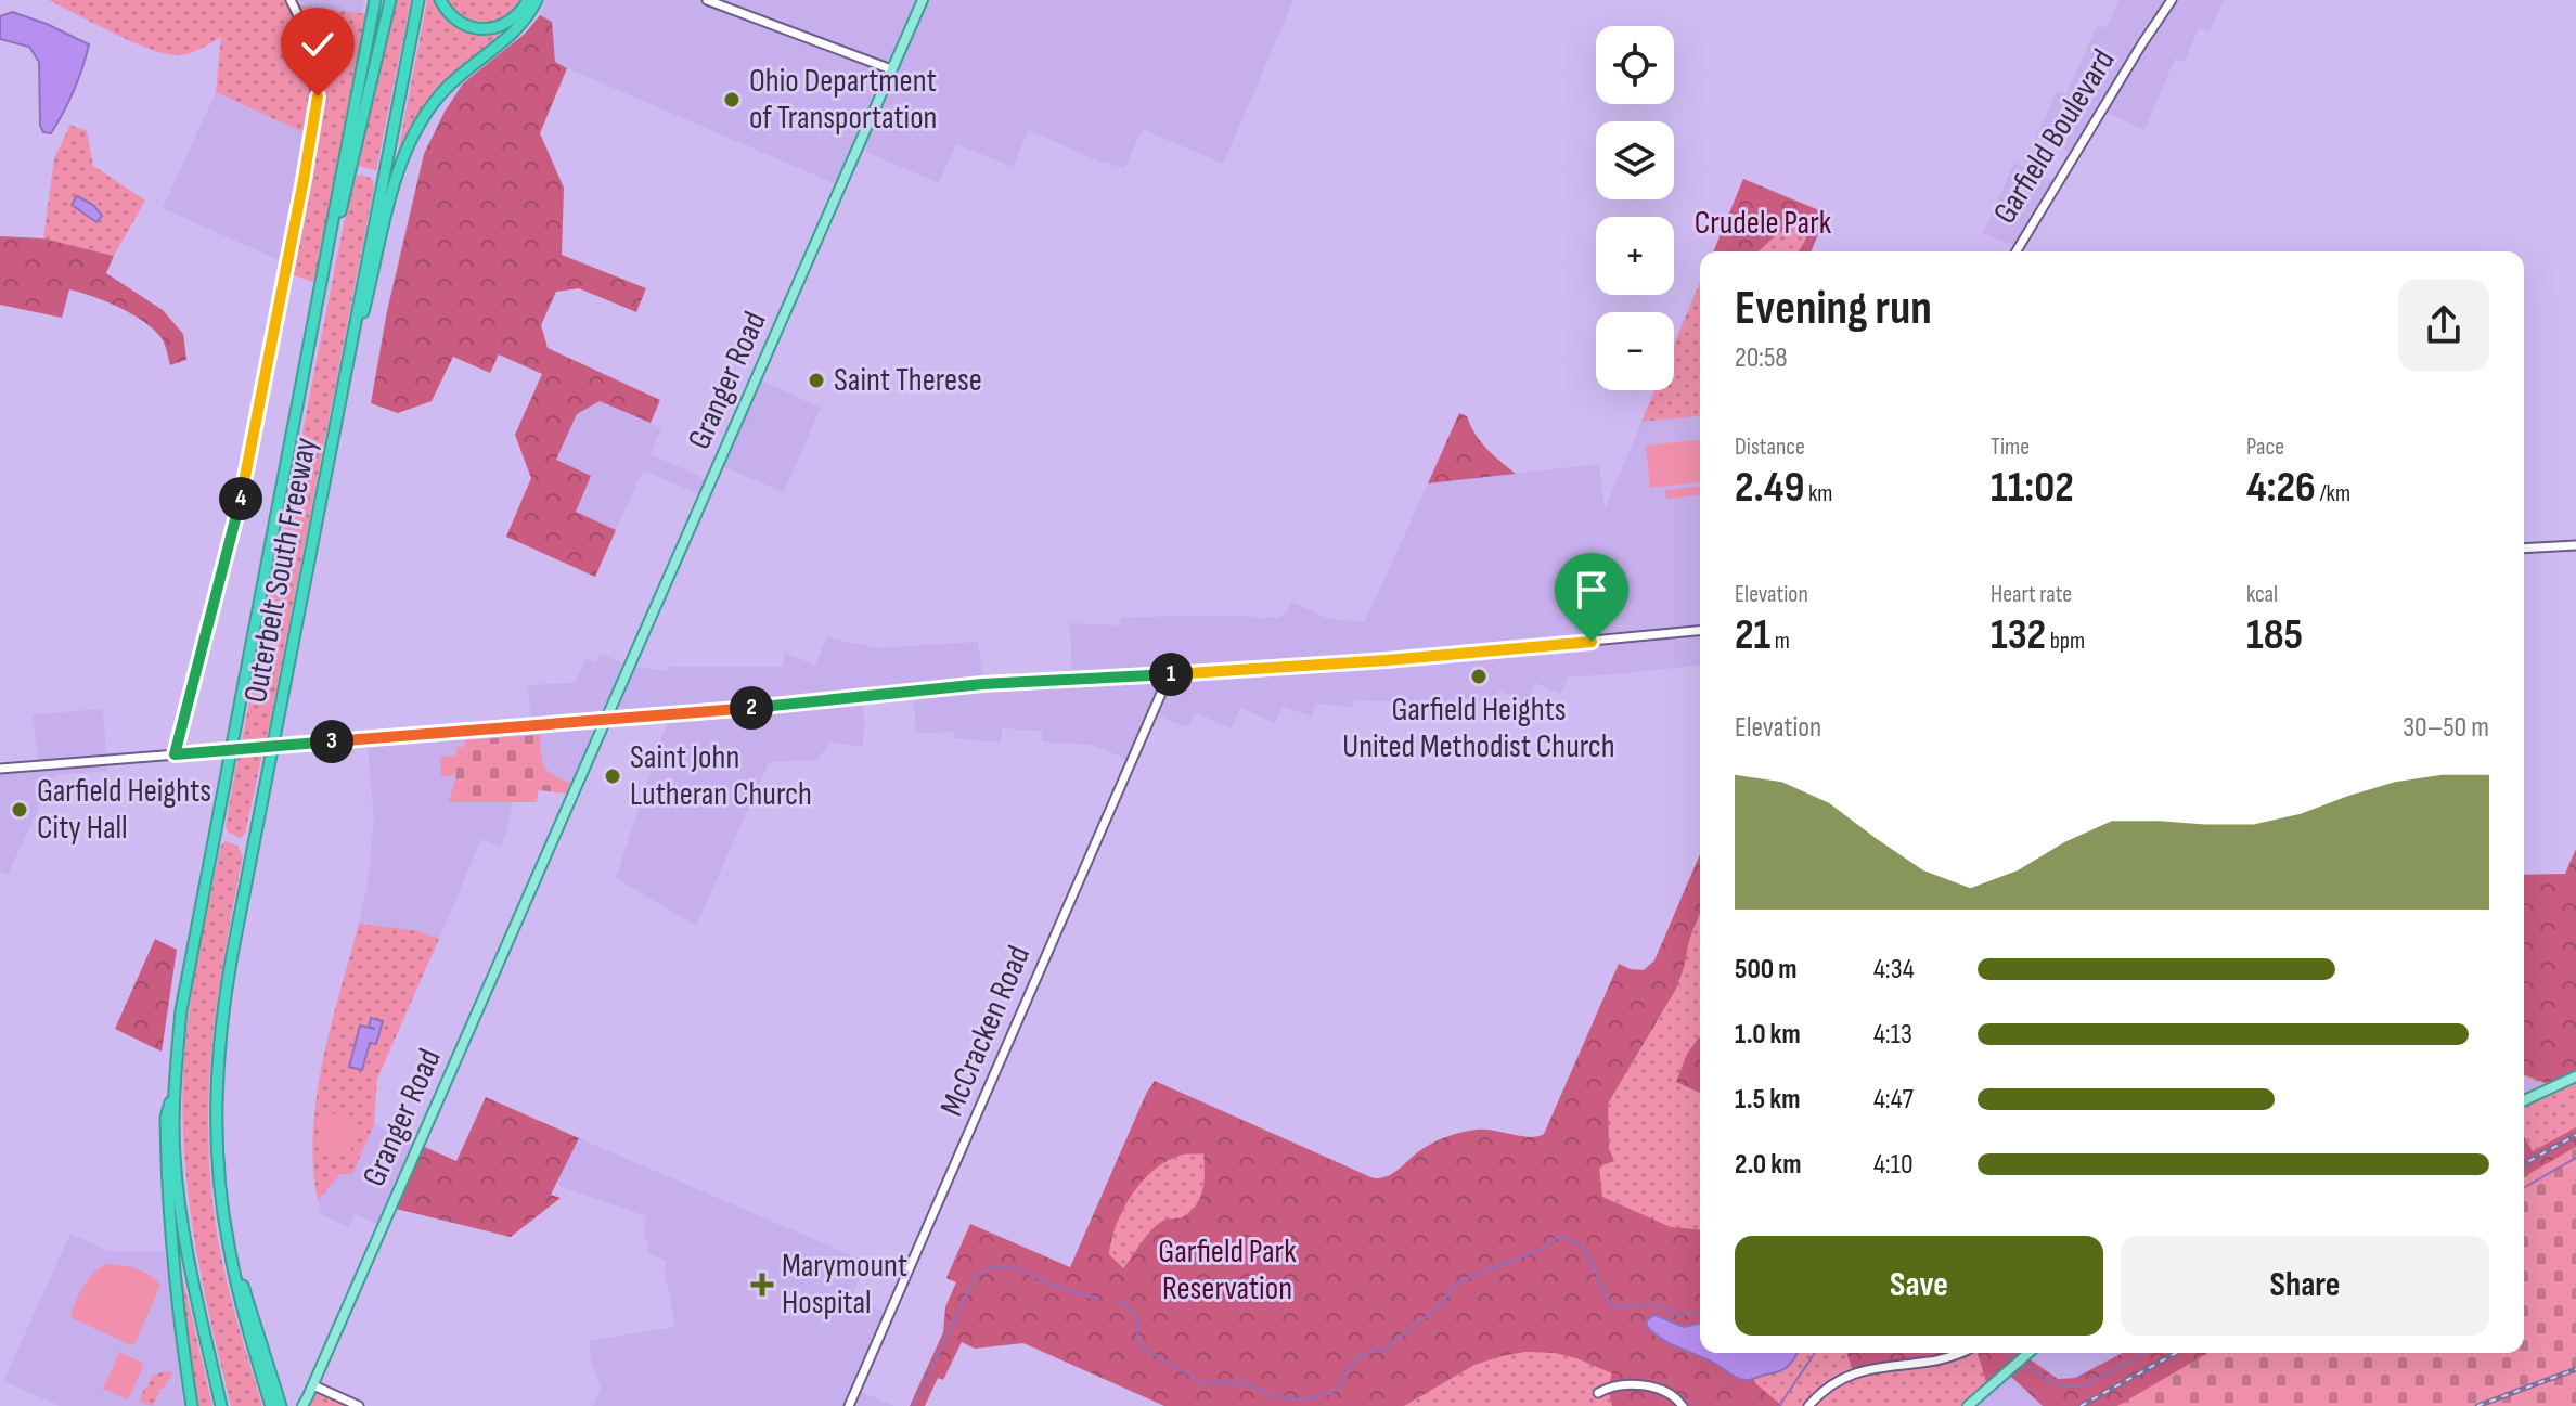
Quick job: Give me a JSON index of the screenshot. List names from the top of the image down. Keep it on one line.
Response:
{"streets":{"highway":["Outerbelt South Freeway"],"main road":["Granger Road"],"street":["Garfield Boulevard","McCracken Road"]},"parks":["Crudele Park","Garfield Park Reservation"],"places":{"other":["Ohio Department of Transportation","Saint Therese","Garfield Heights United Methodist Church","Saint John Lutheran Church","Garfield Heights City Hall"],"health":["Marymount Hospital"]},"page":{"map_buttons":["+","−"],"heading":["Evening run","20:58"],"stats":[["Distance","2.49 km"],["Time","11:02"],["Pace","4:26 /km"],["Elevation","21 m"],["Heart rate","132 bpm"],["kcal","185"]],"pins":["4","1","2","3"],"chart":["Elevation","30–50 m"],"list":[{"name":"500 m","note":"4:34"},{"name":"1.0 km","note":"4:13"},{"name":"1.5 km","note":"4:47"},{"name":"2.0 km","note":"4:10"}],"buttons":["Save","Share"]}}
